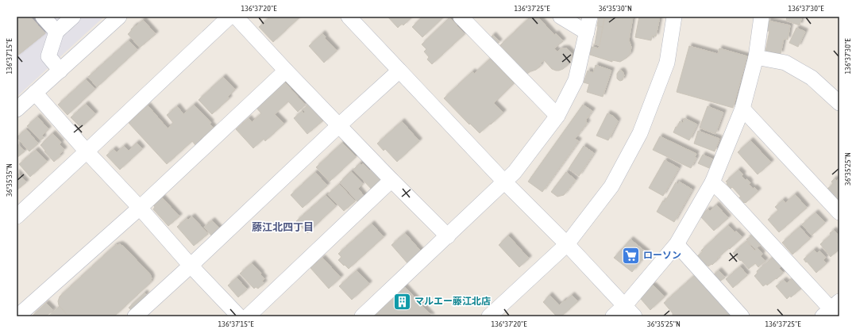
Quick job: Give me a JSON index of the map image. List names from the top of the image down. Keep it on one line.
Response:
{"districts":["藤江北四丁目"],"places":{"supermarket":["ローソン"],"building":["マルエー藤江北店"]},"coordinates":["136°37'20\"E","136°37'25\"E","36°35'30\"N","136°37'30\"E","136°37'15\"E","36°35'25\"N","36°35'35\"N"]}
